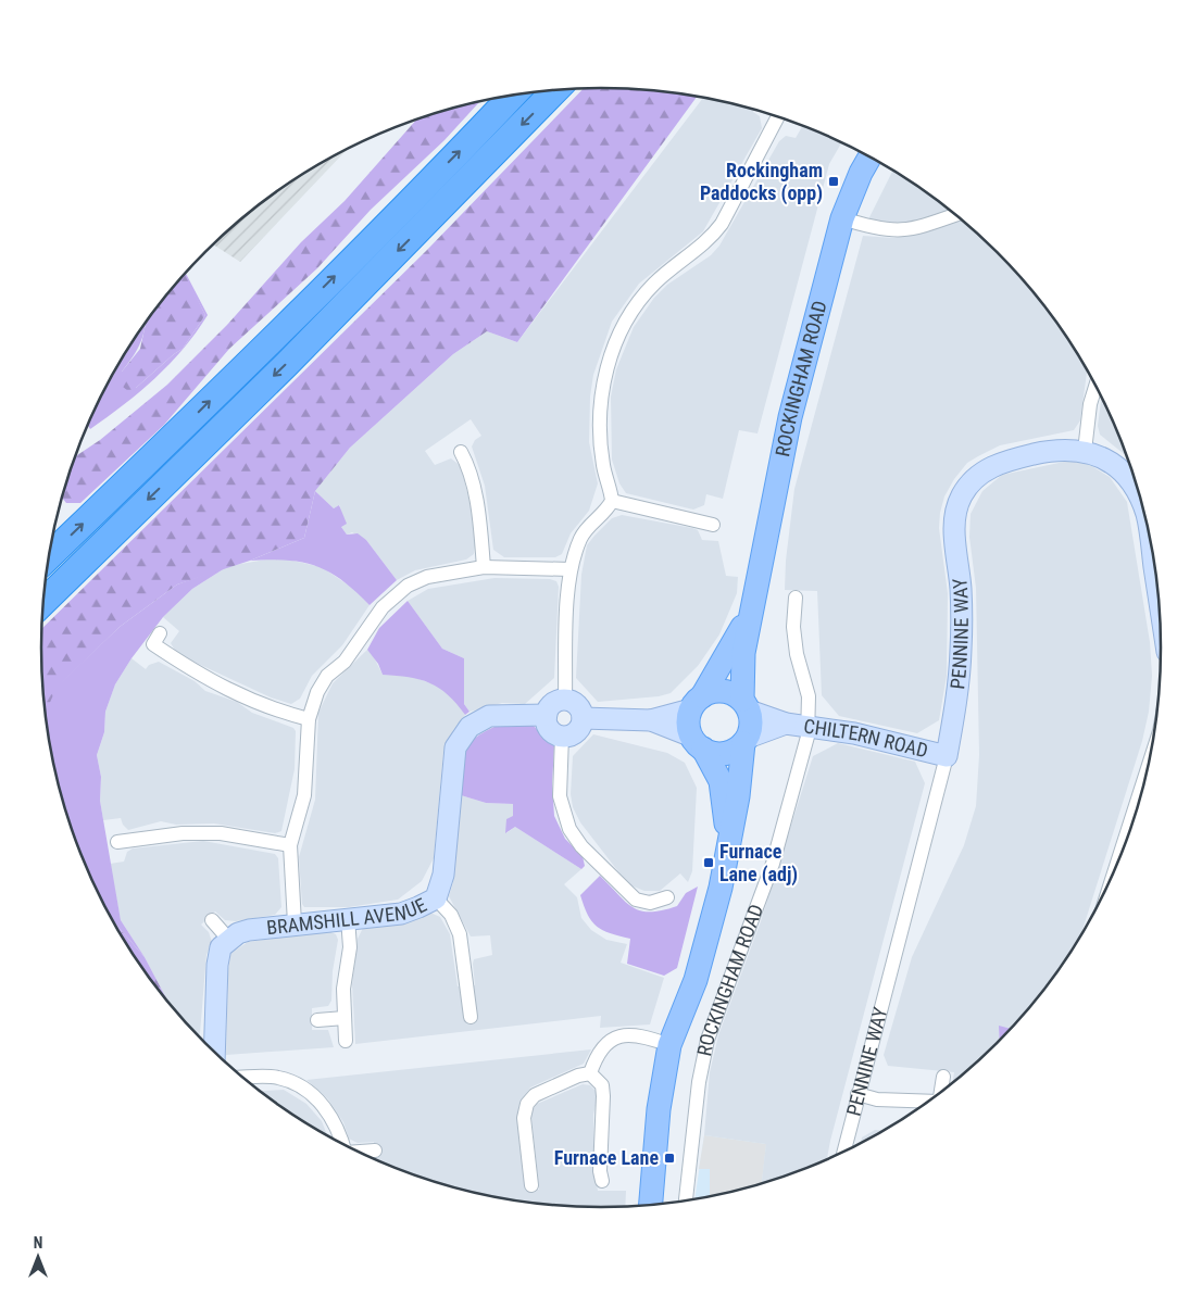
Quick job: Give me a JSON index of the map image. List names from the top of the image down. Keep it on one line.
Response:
{"streets":{"main road":["ROCKINGHAM ROAD"],"street":["PENNINE WAY","CHILTERN ROAD","BRAMSHILL AVENUE"]},"crossings":[["ROCKINGHAM ROAD","CHILTERN ROAD"],["PENNINE WAY","CHILTERN ROAD"]],"places":{"transit":["Rockingham Paddocks (opp)","Furnace Lane (adj)","Furnace Lane"]},"north":"top"}
